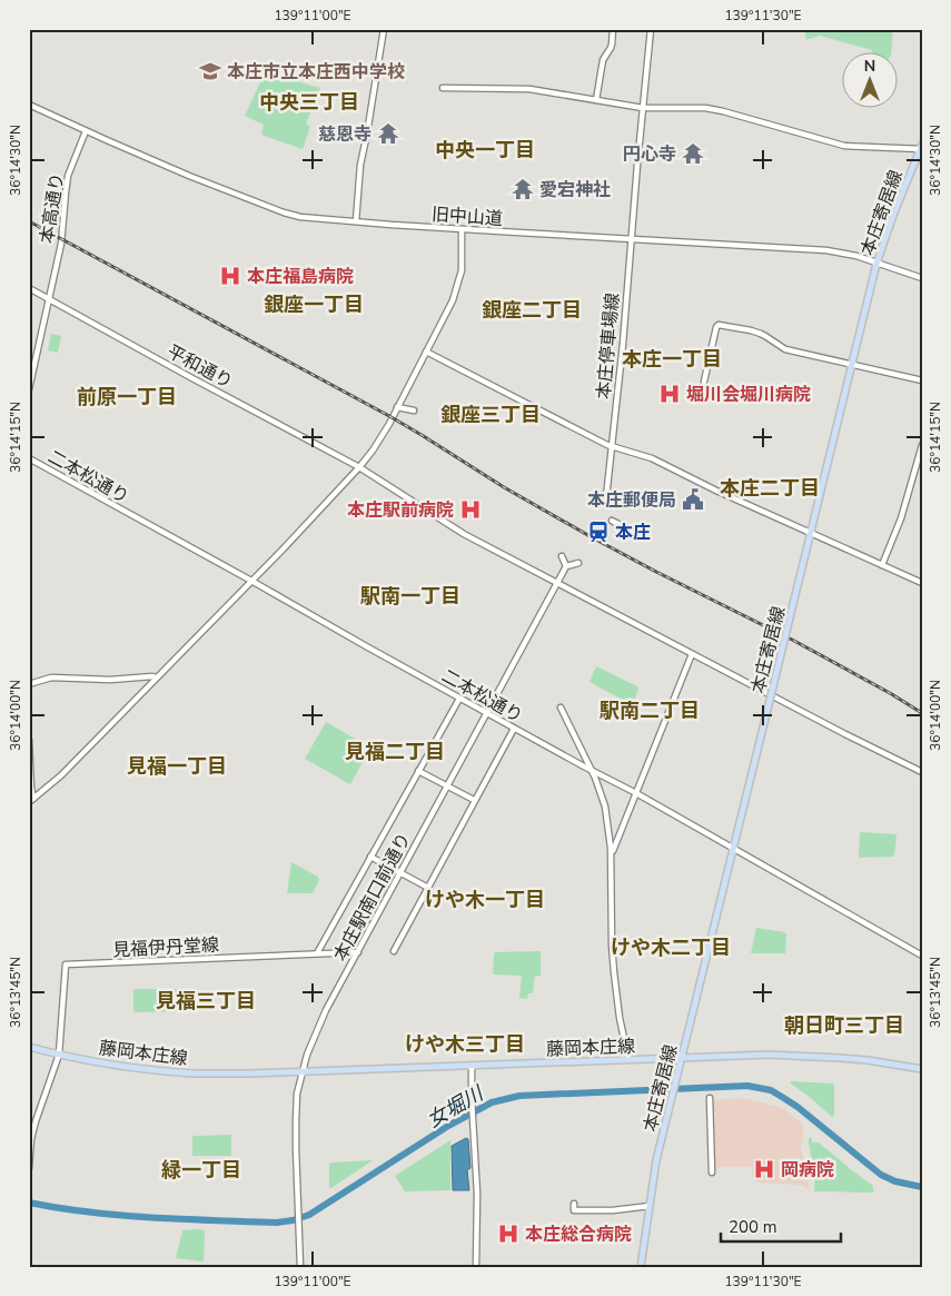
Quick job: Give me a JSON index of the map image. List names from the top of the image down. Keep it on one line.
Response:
{"streets":{"main road":["本庄寄居線","藤岡本庄線"],"street":["本高通り","旧中山道","本庄停車場線","平和通り","二本松通り","本庄駅南口前通り","見福伊丹堂線"]},"crossings":[["本高通り","旧中山道"],["本高通り","平和通り"],["本庄寄居線","旧中山道"],["本庄寄居線","二本松通り"],["本庄寄居線","藤岡本庄線"],["旧中山道","本庄停車場線"],["平和通り","本庄駅南口前通り"],["二本松通り","本庄駅南口前通り"],["本庄駅南口前通り","見福伊丹堂線"],["本庄駅南口前通り","藤岡本庄線"],["見福伊丹堂線","藤岡本庄線"]],"districts":["中央三丁目","中央一丁目","銀座一丁目","銀座二丁目","本庄一丁目","前原一丁目","銀座三丁目","本庄二丁目","駅南一丁目","駅南二丁目","見福二丁目","見福一丁目","けや木一丁目","けや木二丁目","見福三丁目","朝日町三丁目","けや木三丁目","緑一丁目"],"water":["女堀川"],"places":{"school or university":["本庄市立本庄西中学校"],"temple":["慈恩寺","円心寺","愛宕神社"],"hospital":["本庄福島病院","堀川会堀川病院","本庄駅前病院","岡病院","本庄総合病院"],"public building":["本庄郵便局"],"station":["本庄"]},"scale_bar":"200 m","north":"top","coordinates":["139°11'00\"E","139°11'30\"E","36°14'30\"N","36°14'15\"N","36°14'00\"N","36°13'45\"N"]}
